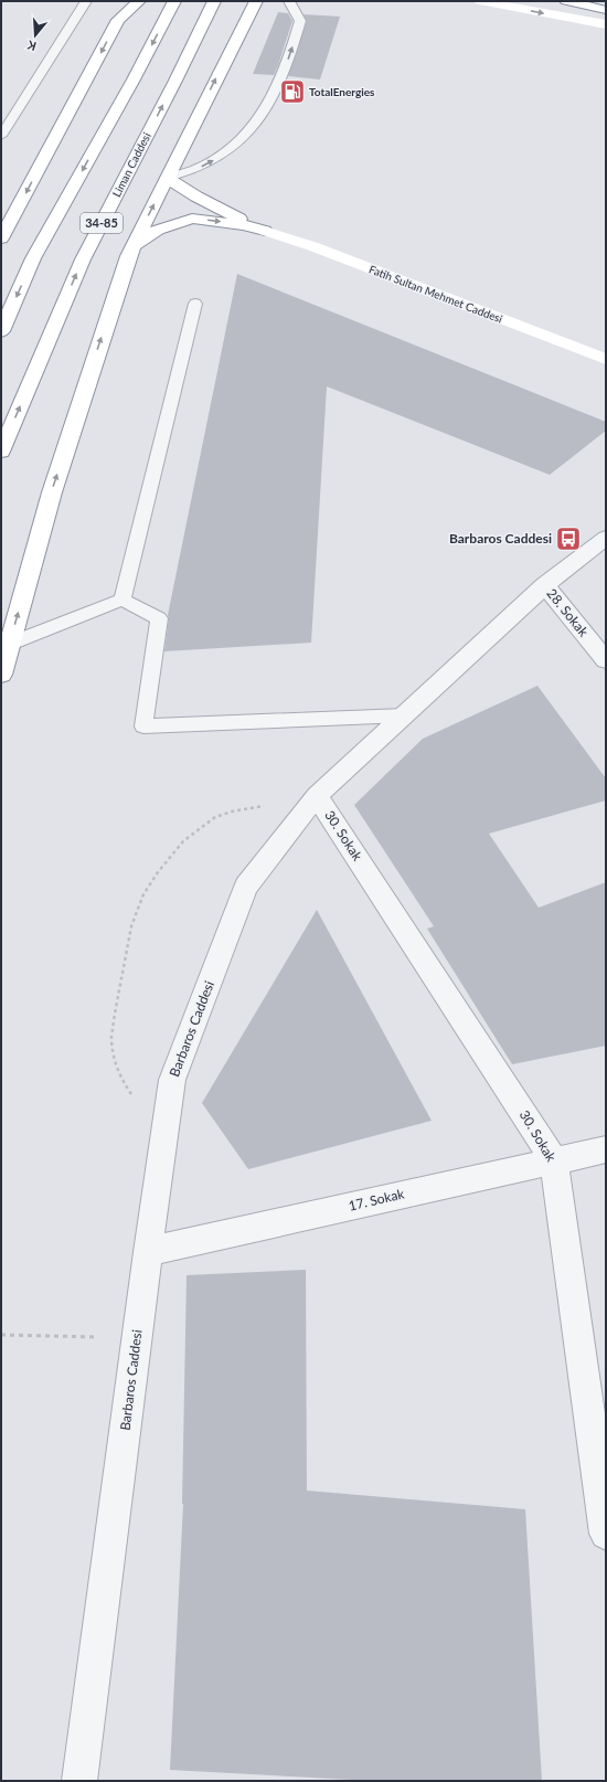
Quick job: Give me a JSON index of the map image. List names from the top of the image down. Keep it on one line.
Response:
{"streets":{"main road":["Liman Caddesi","34-85","Fatih Sultan Mehmet Caddesi"],"street":["28. Sokak","30. Sokak","Barbaros Caddesi","17. Sokak"]},"crossings":[["28. Sokak","Barbaros Caddesi"],["30. Sokak","Barbaros Caddesi"],["30. Sokak","17. Sokak"],["Barbaros Caddesi","17. Sokak"]],"places":{"fuel station":["TotalEnergies"],"bus stop":["Barbaros Caddesi"]},"north":"bottom"}
